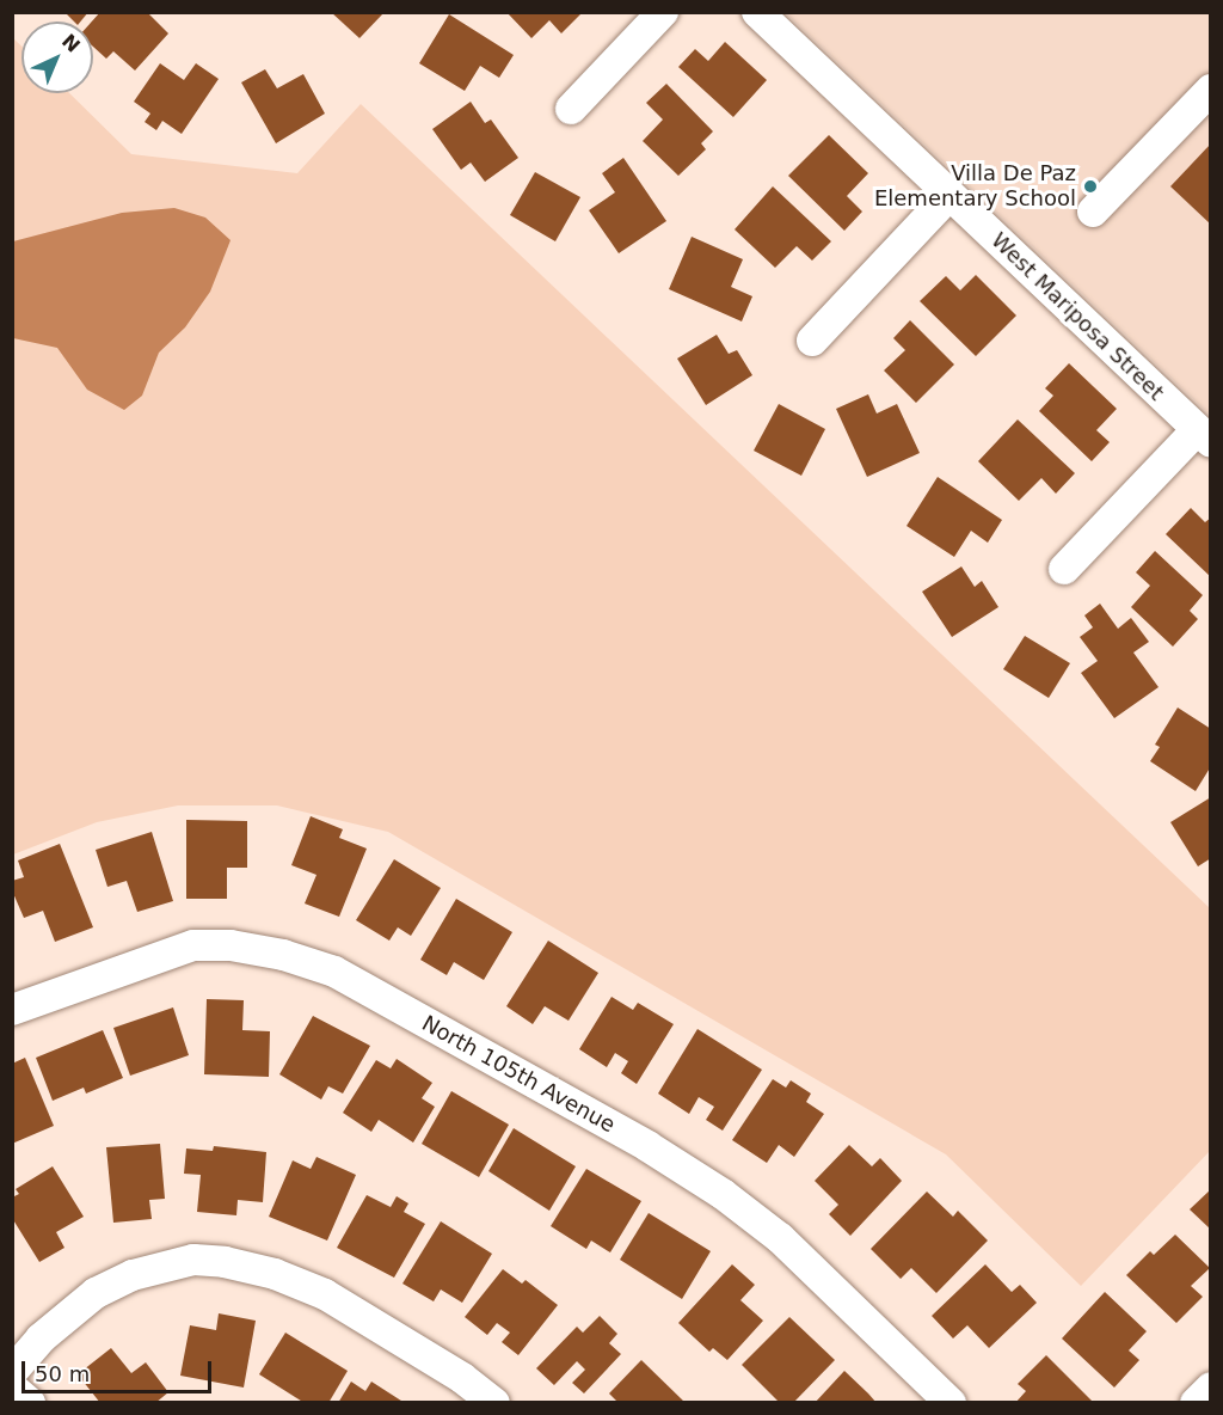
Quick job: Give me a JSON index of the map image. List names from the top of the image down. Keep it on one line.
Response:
{"streets":{"street":["West Mariposa Street","North 105th Avenue"]},"places":["Villa De Paz Elementary School"],"scale_bar":"50 m","north":"top right"}
